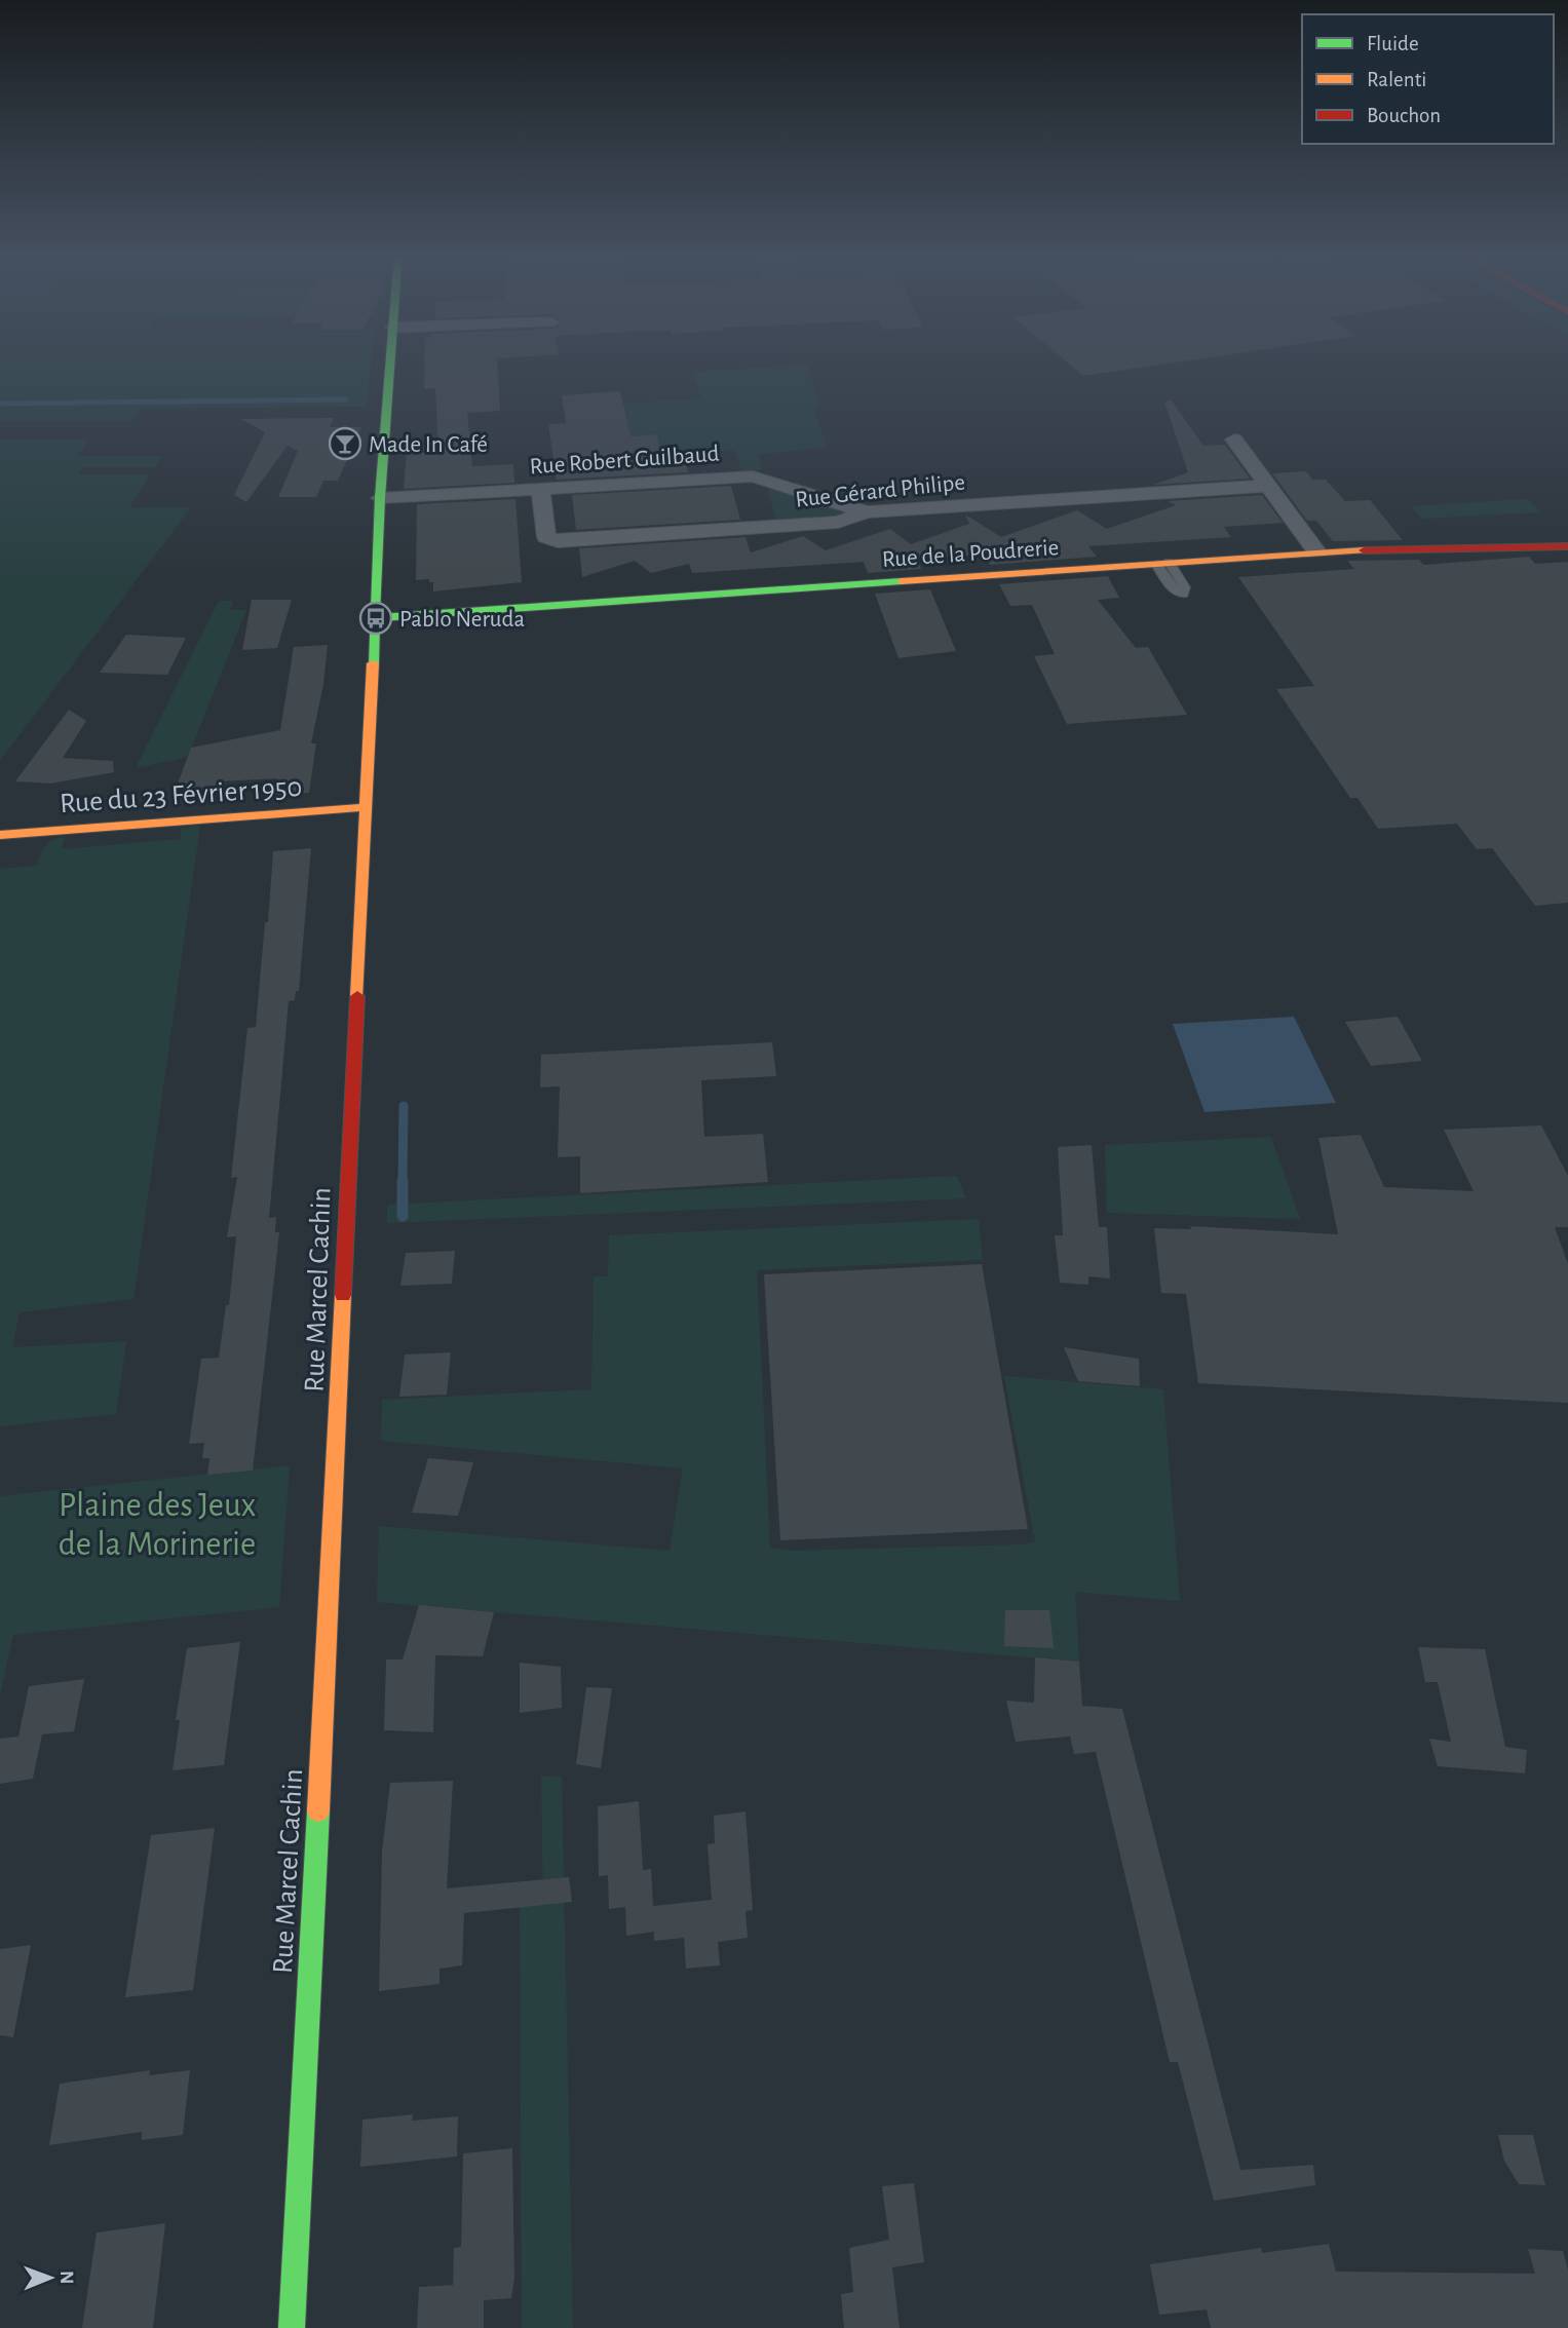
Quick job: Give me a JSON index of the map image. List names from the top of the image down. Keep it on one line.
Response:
{"streets":{"street":["Rue Robert Guilbaud","Rue Gérard Philipe","Rue de la Poudrerie","Rue du 23 Février 1950","Rue Marcel Cachin"]},"crossings":[["Rue Robert Guilbaud","Rue Gérard Philipe"],["Rue Robert Guilbaud","Rue Marcel Cachin"],["Rue de la Poudrerie","Rue Marcel Cachin"],["Rue du 23 Février 1950","Rue Marcel Cachin"]],"parks":["Plaine des Jeux de la Morinerie"],"places":{"bar":["Made In Café"],"bus stop":["Pablo Neruda"]},"legend":["Fluide","Ralenti","Bouchon"],"north":"right"}
